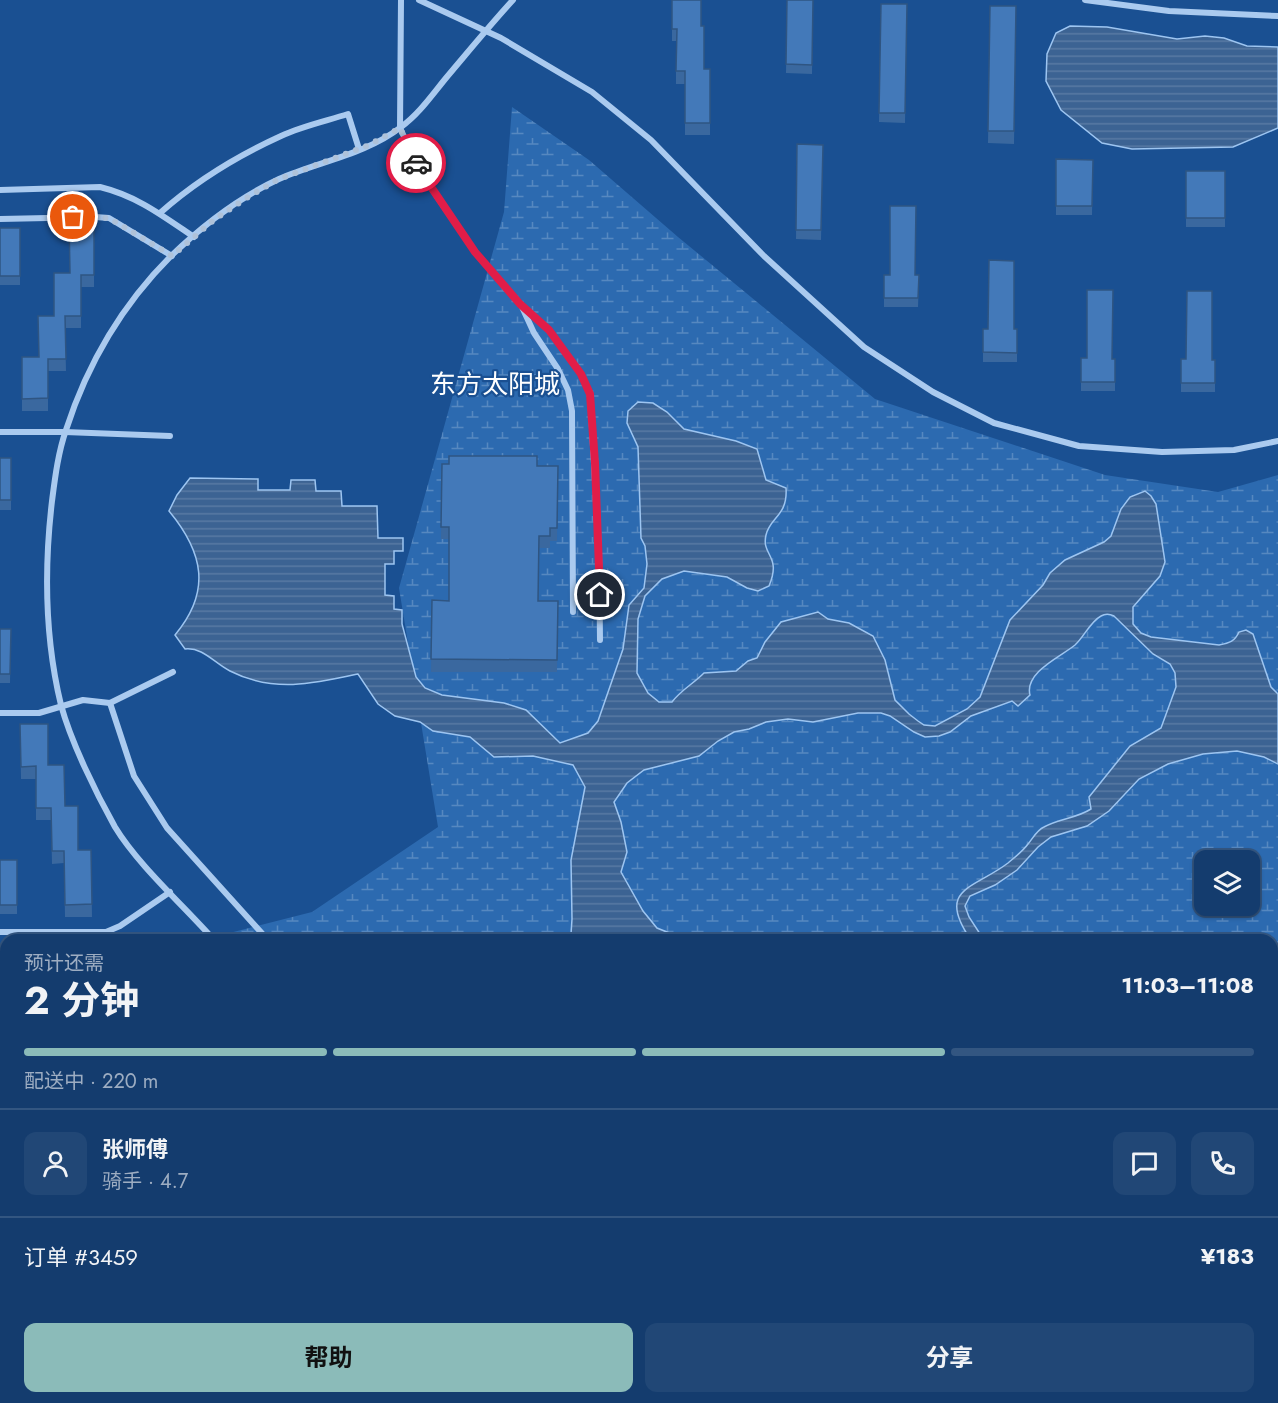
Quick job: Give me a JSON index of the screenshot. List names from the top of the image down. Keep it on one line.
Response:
{"districts":["东方太阳城"],"page":{"heading":["2 分钟","预计还需","11:03–11:08"],"panel":["张师傅","骑手 · 4.7","订单 #3459","¥183"],"bar":"配送中 · 220 m","buttons":["帮助","分享"]}}
